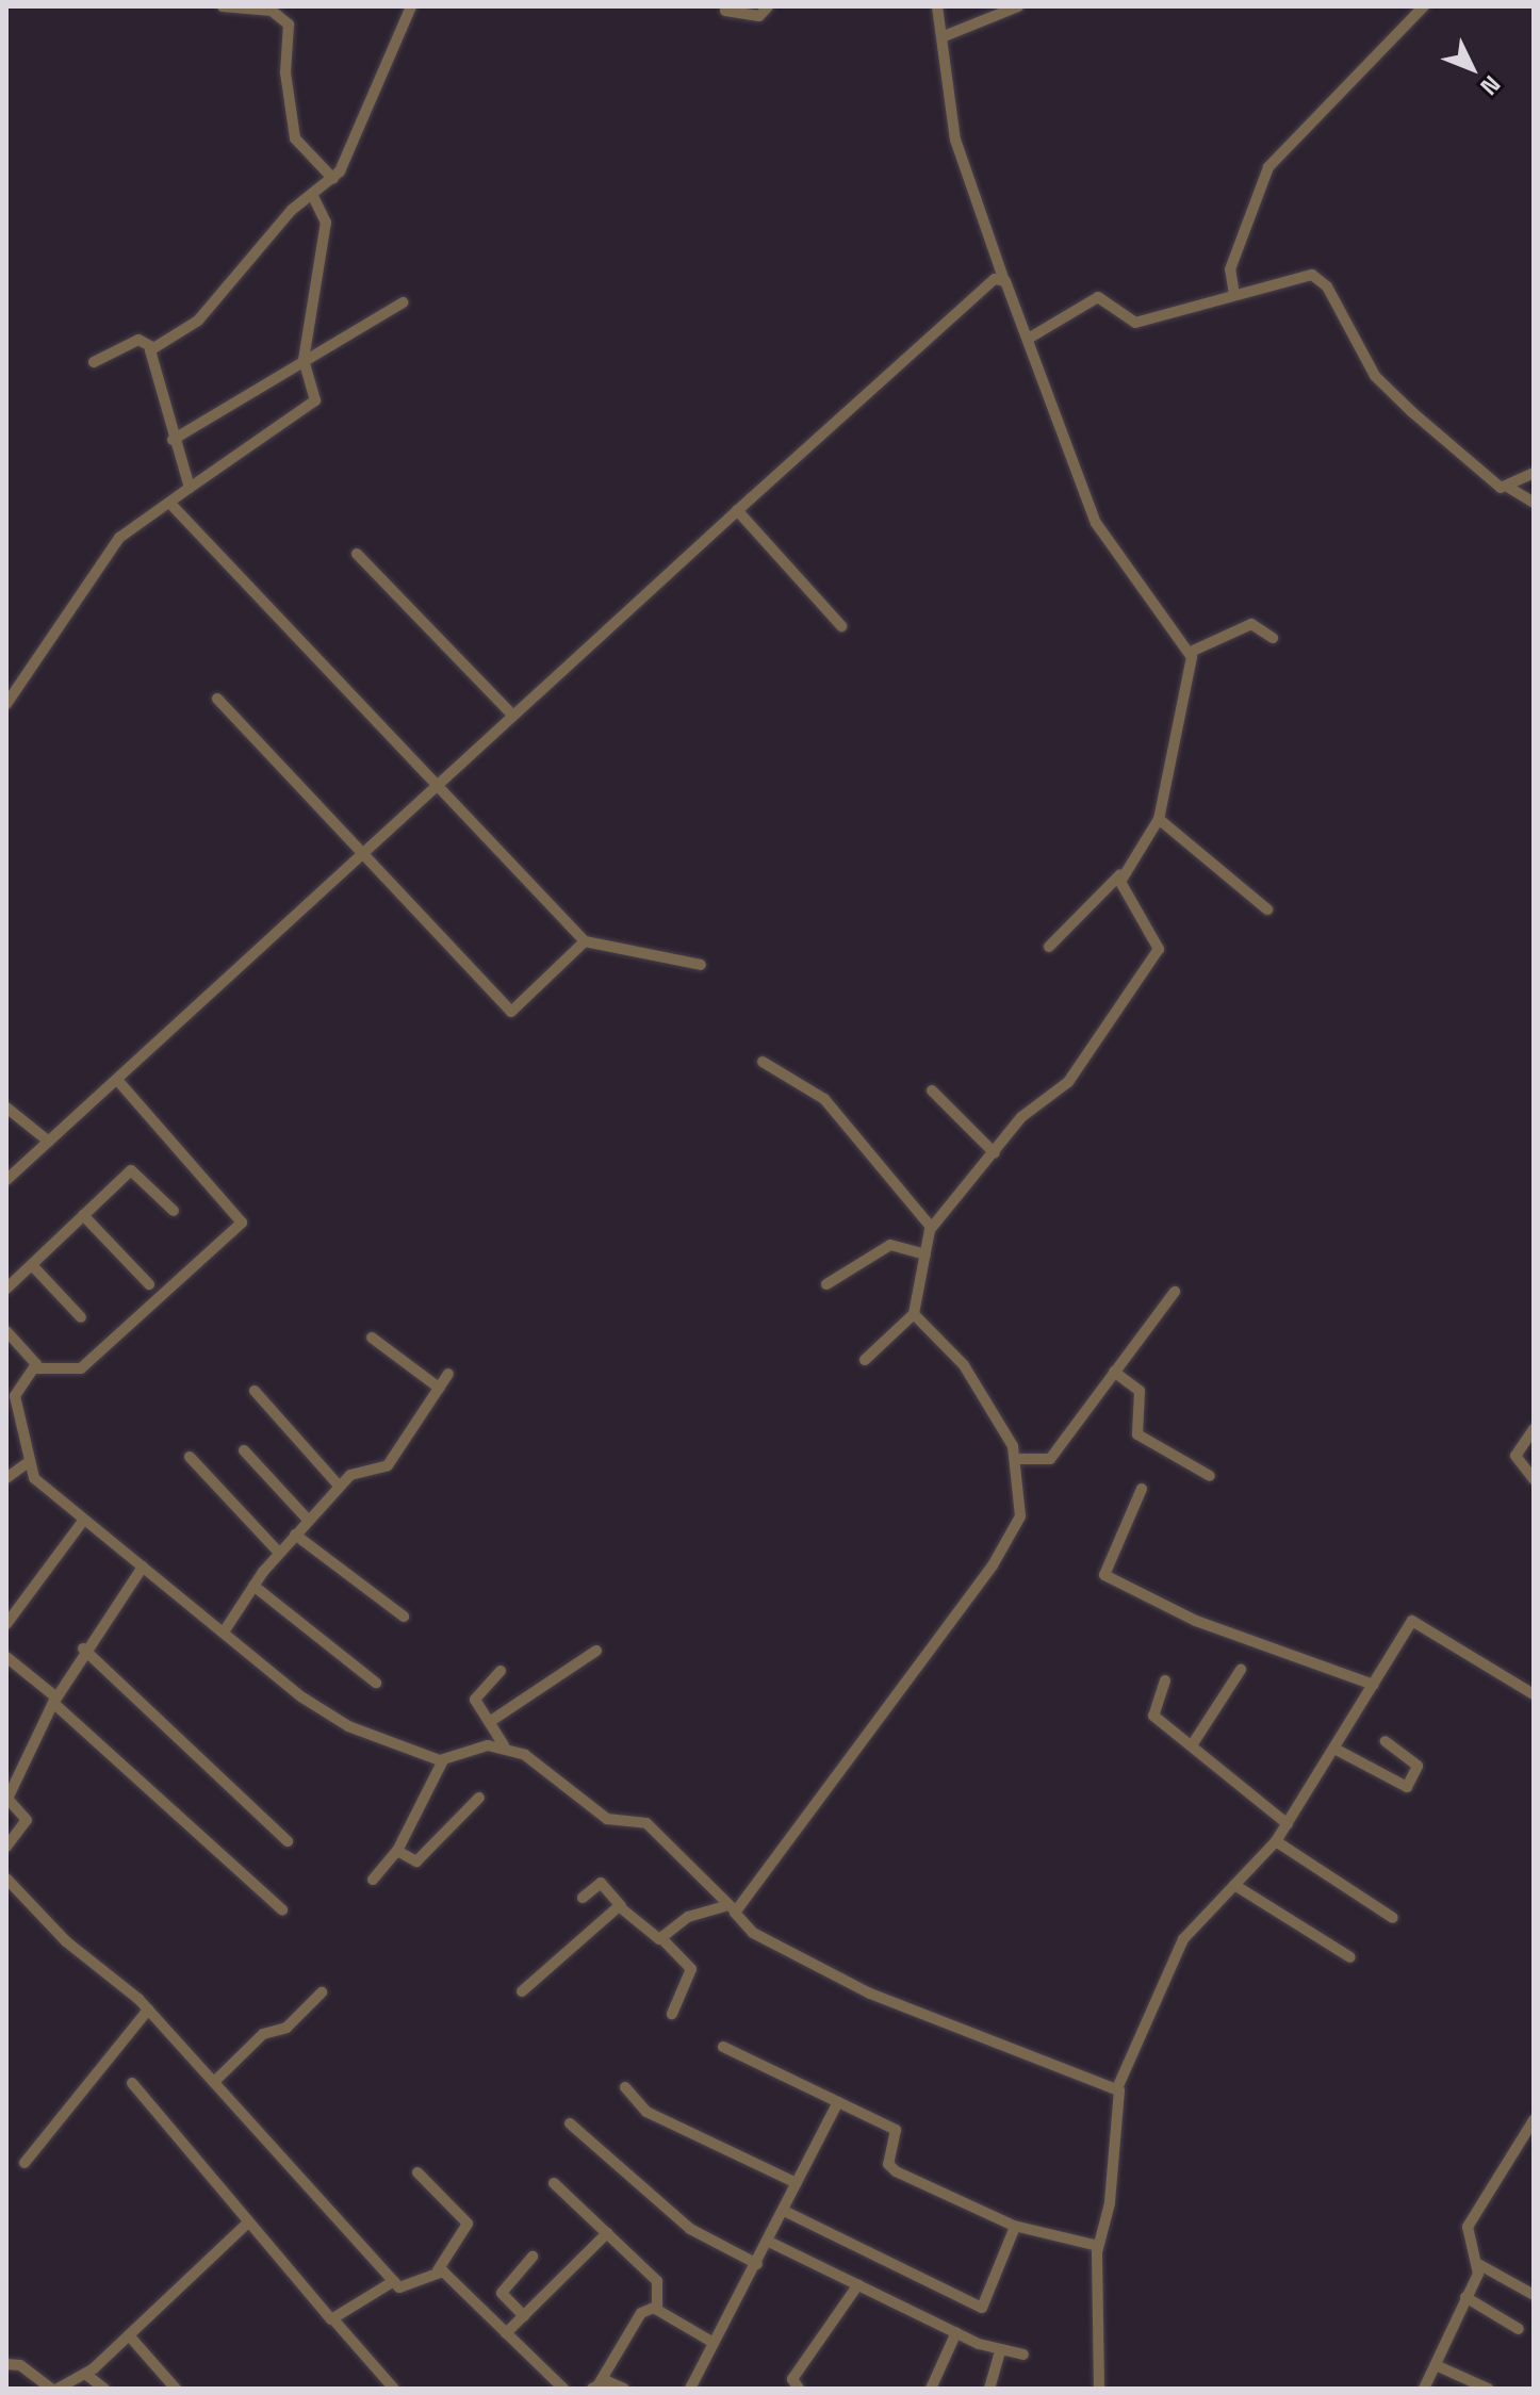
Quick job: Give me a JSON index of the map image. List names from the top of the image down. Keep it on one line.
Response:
{"north":"bottom right"}
